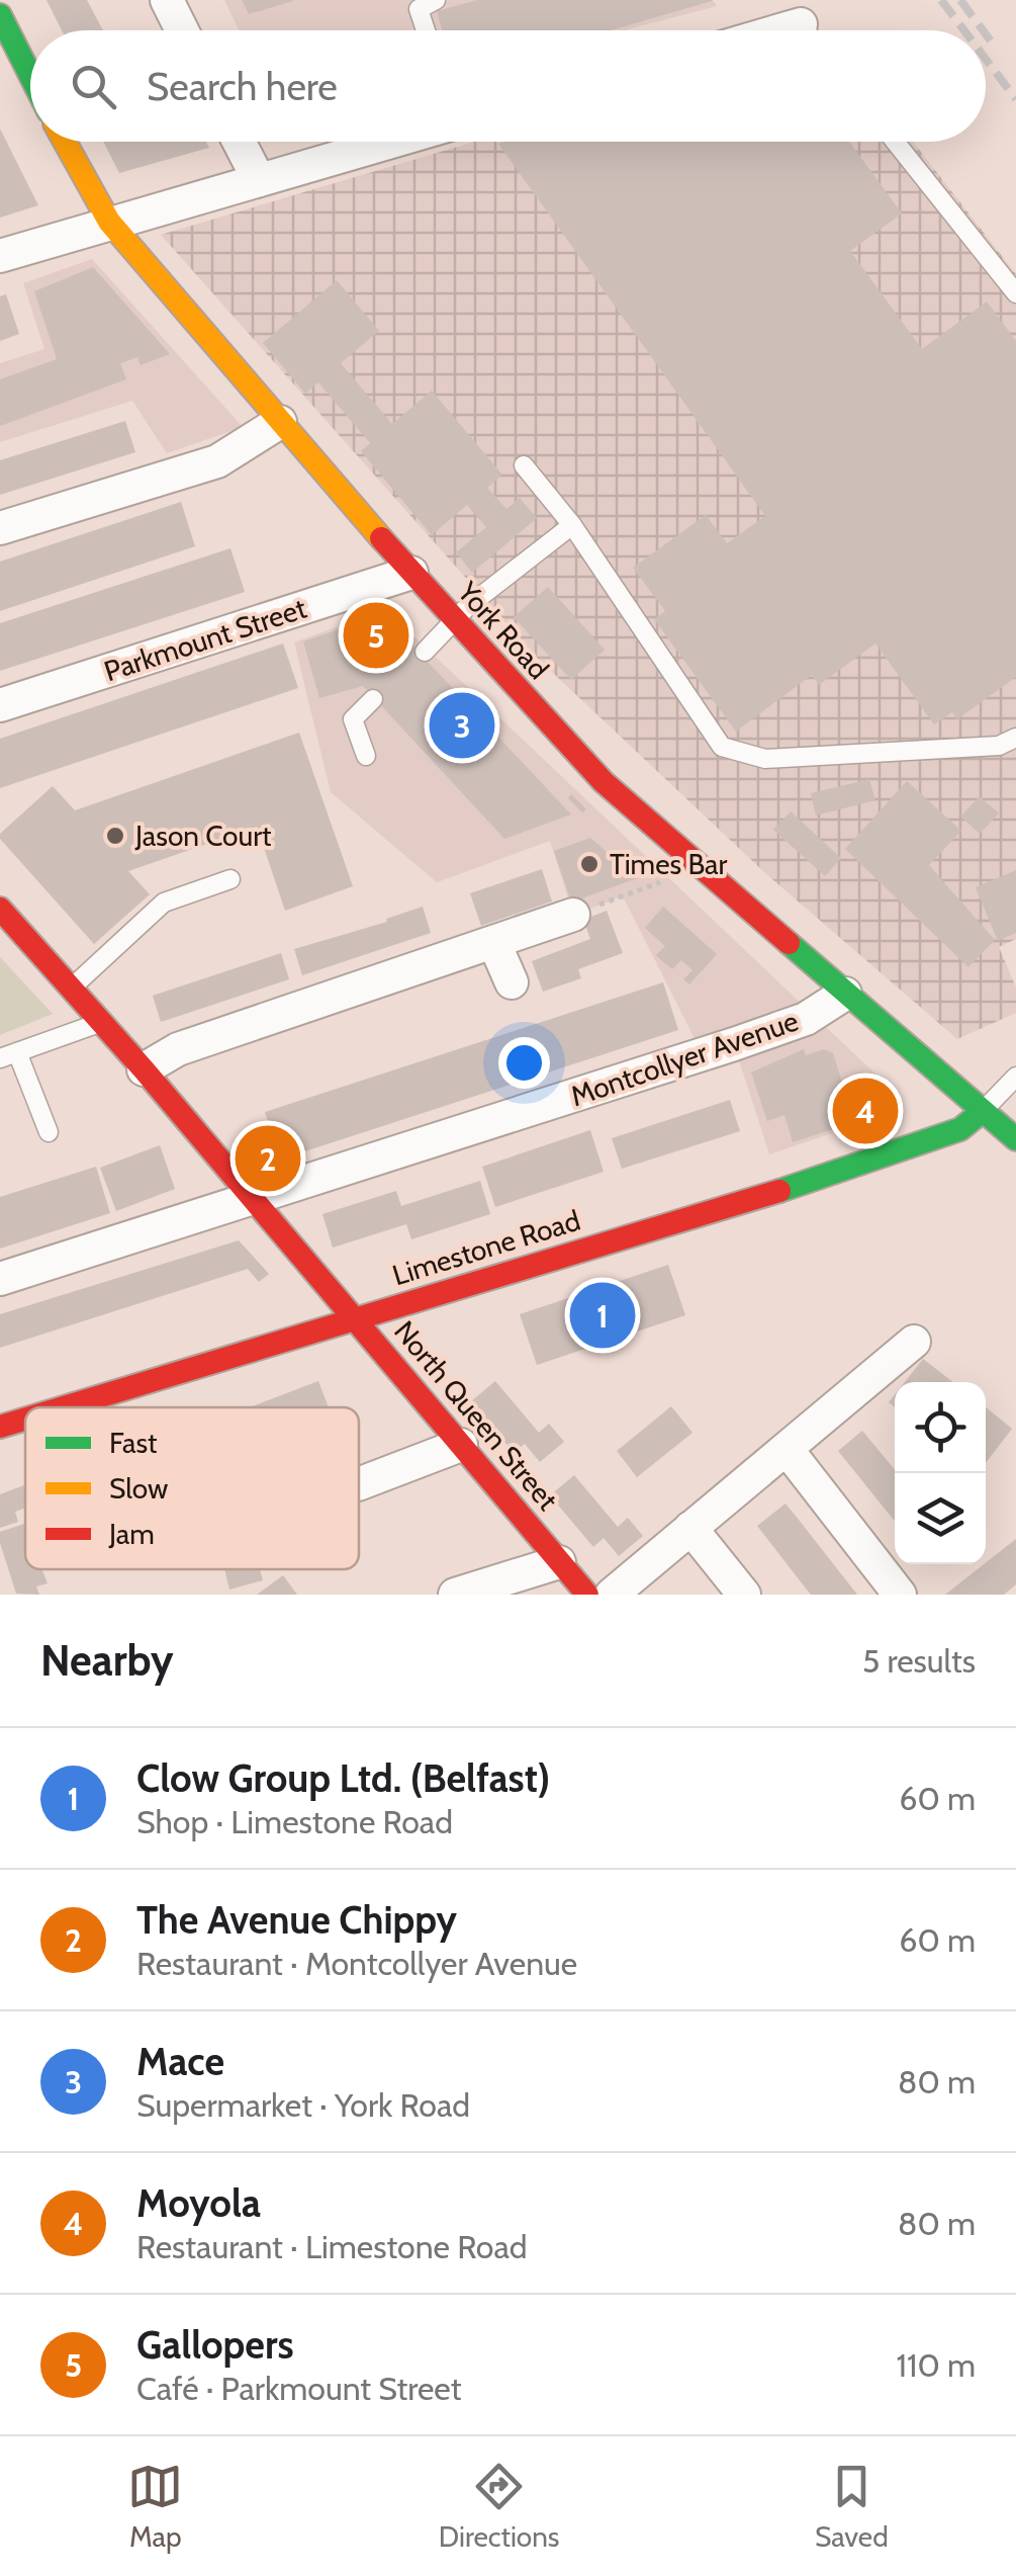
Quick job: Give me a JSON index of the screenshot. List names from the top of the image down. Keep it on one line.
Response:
{"streets":{"main road":["York Road","Limestone Road","North Queen Street"],"street":["Parkmount Street","Montcollyer Avenue"]},"crossings":[["York Road","Parkmount Street"],["York Road","Montcollyer Avenue"],["York Road","Limestone Road"],["Montcollyer Avenue","North Queen Street"],["Limestone Road","North Queen Street"]],"places":["Jason Court","Times Bar"],"legend":["Fast","Slow","Jam"],"page":{"search":"Search here","pins":["5","3","4","2","1"],"heading":["Nearby","5 results"],"list":[{"mark":"1","name":"Clow Group Ltd. (Belfast)","note":"Shop · Limestone Road","value":"60 m"},{"mark":"2","name":"The Avenue Chippy","note":"Restaurant · Montcollyer Avenue","value":"60 m"},{"mark":"3","name":"Mace","note":"Supermarket · York Road","value":"80 m"},{"mark":"4","name":"Moyola","note":"Restaurant · Limestone Road","value":"80 m"},{"mark":"5","name":"Gallopers","note":"Café · Parkmount Street","value":"110 m"}],"nav":["Map","Directions","Saved"]}}
